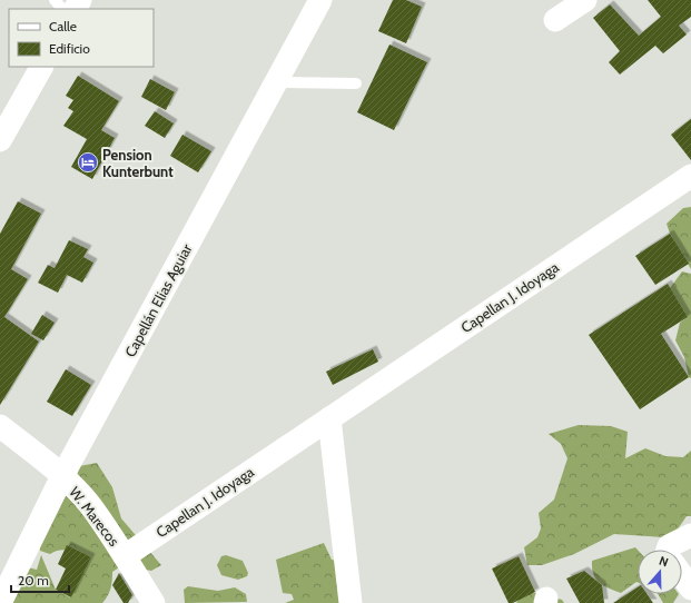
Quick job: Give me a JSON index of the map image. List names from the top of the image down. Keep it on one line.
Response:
{"streets":{"street":["Capellan J. Idoyaga","Capellán Elias Aguiar","W. Marecos"]},"crossings":[["Capellan J. Idoyaga","W. Marecos"],["Capellán Elias Aguiar","W. Marecos"]],"places":{"hotel":["Pension Kunterbunt"]},"legend":["Calle","Edificio"],"scale_bar":"20 m","north":"top"}
